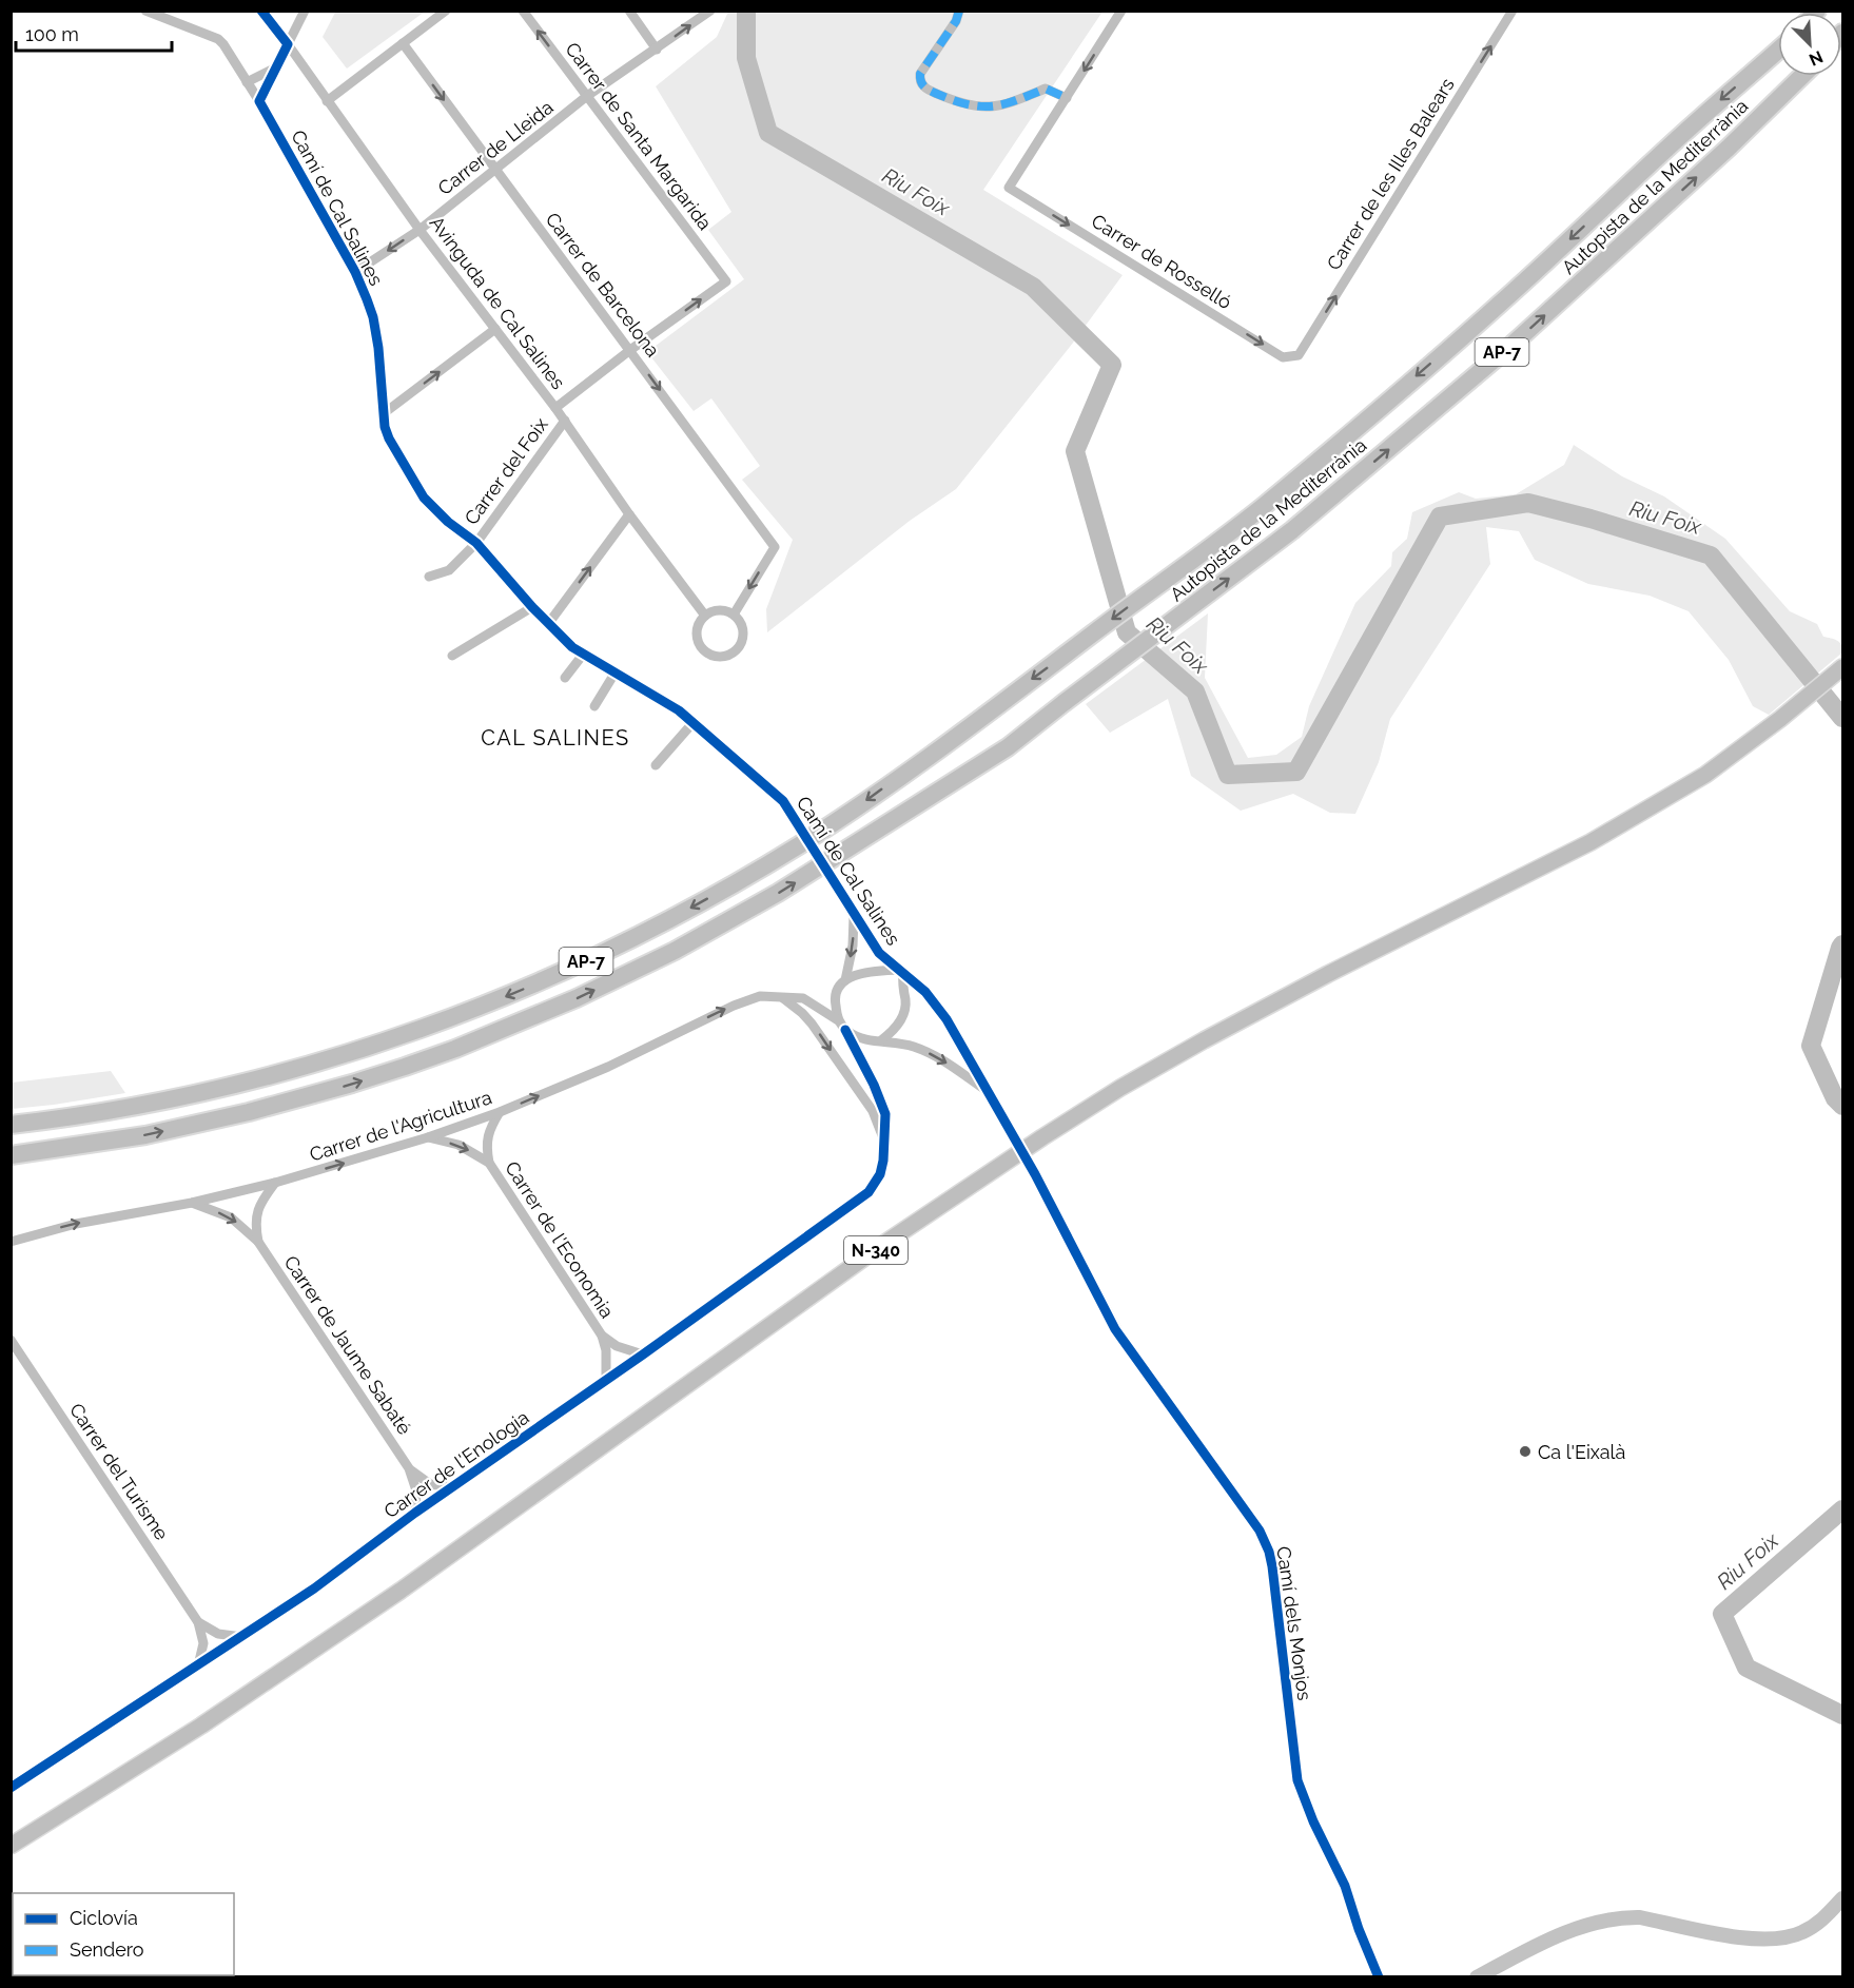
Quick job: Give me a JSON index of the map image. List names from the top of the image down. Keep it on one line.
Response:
{"streets":{"highway":["Autopista de la Mediterrània","AP-7","N-340"],"street":["Carrer de Santa Margarida","Carrer de Lleida","Carrer de les Illes Balears","Camí de Cal Salines","Carrer de Rosselló","Carrer de Barcelona","Avinguda de Cal Salines","Carrer del Foix","Carrer de l'Agricultura","Carrer de l'Economia","Carrer de Jaume Sabaté","Carrer de l'Enologia","Carrer del Turisme","Camí dels Monjos"]},"crossings":[["Carrer de Santa Margarida","Carrer de Lleida"],["Carrer de Santa Margarida","Carrer de Barcelona"],["Carrer de Lleida","Camí de Cal Salines"],["Carrer de Lleida","Carrer de Barcelona"],["Carrer de Lleida","Avinguda de Cal Salines"],["Carrer de les Illes Balears","Carrer de Rosselló"],["Camí de Cal Salines","Carrer del Foix"],["Camí de Cal Salines","Carrer de l'Agricultura"],["Camí de Cal Salines","Carrer de l'Enologia"],["Camí de Cal Salines","Camí dels Monjos"],["Carrer de Barcelona","Avinguda de Cal Salines"],["Avinguda de Cal Salines","Carrer del Foix"],["Carrer de l'Agricultura","Carrer de l'Economia"],["Carrer de l'Agricultura","Carrer de Jaume Sabaté"],["Carrer de l'Agricultura","Carrer de l'Enologia"],["Carrer de l'Economia","Carrer de l'Enologia"],["Carrer de Jaume Sabaté","Carrer de l'Enologia"],["Carrer de l'Enologia","Carrer del Turisme"]],"one_way":["Carrer de les Illes Balears","Carrer de Barcelona","Carrer de l'Agricultura"],"districts":["CAL SALINES"],"water":["Riu Foix"],"places":["Ca l'Eixalà"],"legend":["Ciclovía","Sendero"],"scale_bar":"100 m","north":"bottom right"}
